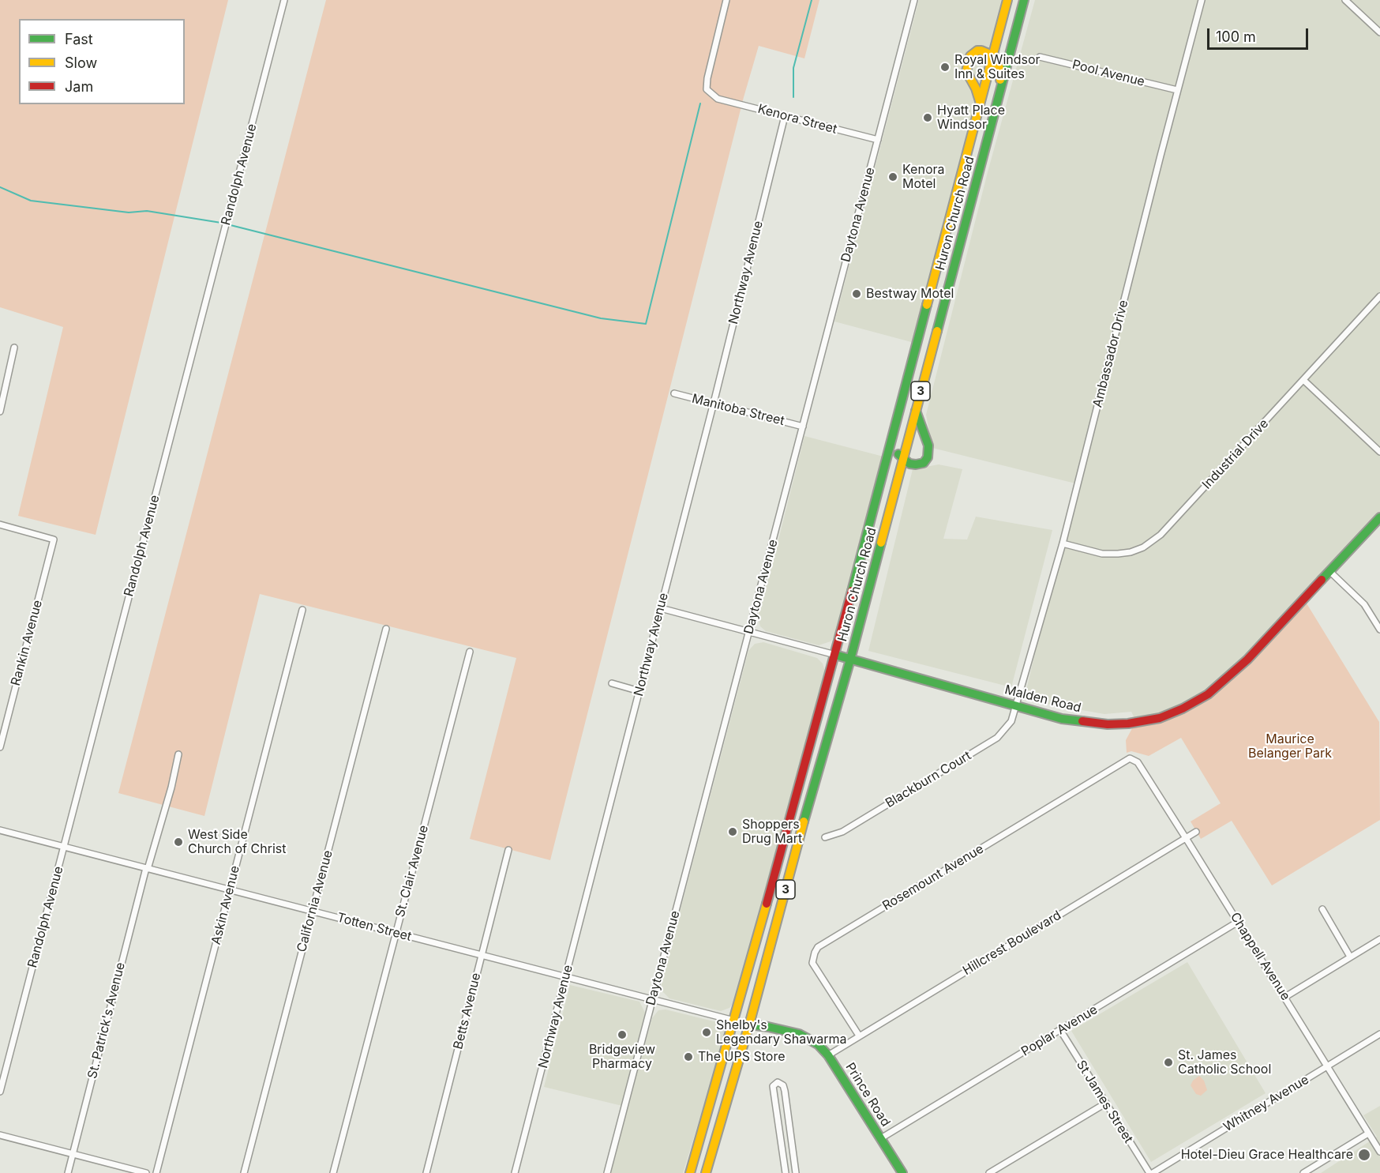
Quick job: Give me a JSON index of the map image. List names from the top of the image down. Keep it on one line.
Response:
{"streets":{"main road":["Huron Church Road","3","Malden Road","Prince Road"],"street":["Pool Avenue","Kenora Street","Randolph Avenue","Daytona Avenue","Northway Avenue","Ambassador Drive","Manitoba Street","Industrial Drive","Rankin Avenue","Blackburn Court","St. Clair Avenue","Rosemount Avenue","California Avenue","Askin Avenue","Totten Street","Hillcrest Boulevard","Chappell Avenue","Betts Avenue","St. Patrick's Avenue","Poplar Avenue","St James Street","Whitney Avenue"]},"crossings":[["Pool Avenue","Ambassador Drive"],["Kenora Street","Daytona Avenue"],["Kenora Street","Northway Avenue"],["Randolph Avenue","Totten Street"],["Huron Church Road","Malden Road"],["Huron Church Road","Totten Street"],["Huron Church Road","Prince Road"],["Daytona Avenue","Manitoba Street"],["Daytona Avenue","Malden Road"],["Daytona Avenue","Totten Street"],["Northway Avenue","Manitoba Street"],["Northway Avenue","Malden Road"],["Northway Avenue","Totten Street"],["Ambassador Drive","Industrial Drive"],["Ambassador Drive","Malden Road"],["Ambassador Drive","Blackburn Court"],["Malden Road","Blackburn Court"],["St. Clair Avenue","Totten Street"],["Rosemount Avenue","Hillcrest Boulevard"],["Rosemount Avenue","Chappell Avenue"],["California Avenue","Totten Street"],["Askin Avenue","Totten Street"],["Totten Street","Betts Avenue"],["Totten Street","St. Patrick's Avenue"],["Totten Street","Prince Road"],["Hillcrest Boulevard","Chappell Avenue"],["Hillcrest Boulevard","Prince Road"],["Chappell Avenue","Poplar Avenue"],["Chappell Avenue","Whitney Avenue"],["Poplar Avenue","Prince Road"],["Poplar Avenue","St James Street"],["St James Street","Whitney Avenue"]],"parks":["Maurice Belanger Park"],"places":["Royal Windsor Inn & Suites","Hyatt Place Windsor","Kenora Motel","Bestway Motel","Shoppers Drug Mart","West Side Church of Christ","Shelby's Legendary Shawarma","Bridgeview Pharmacy","The UPS Store","St. James Catholic School","Hotel-Dieu Grace Healthcare"],"legend":["Fast","Slow","Jam"],"scale_bar":"100 m"}
